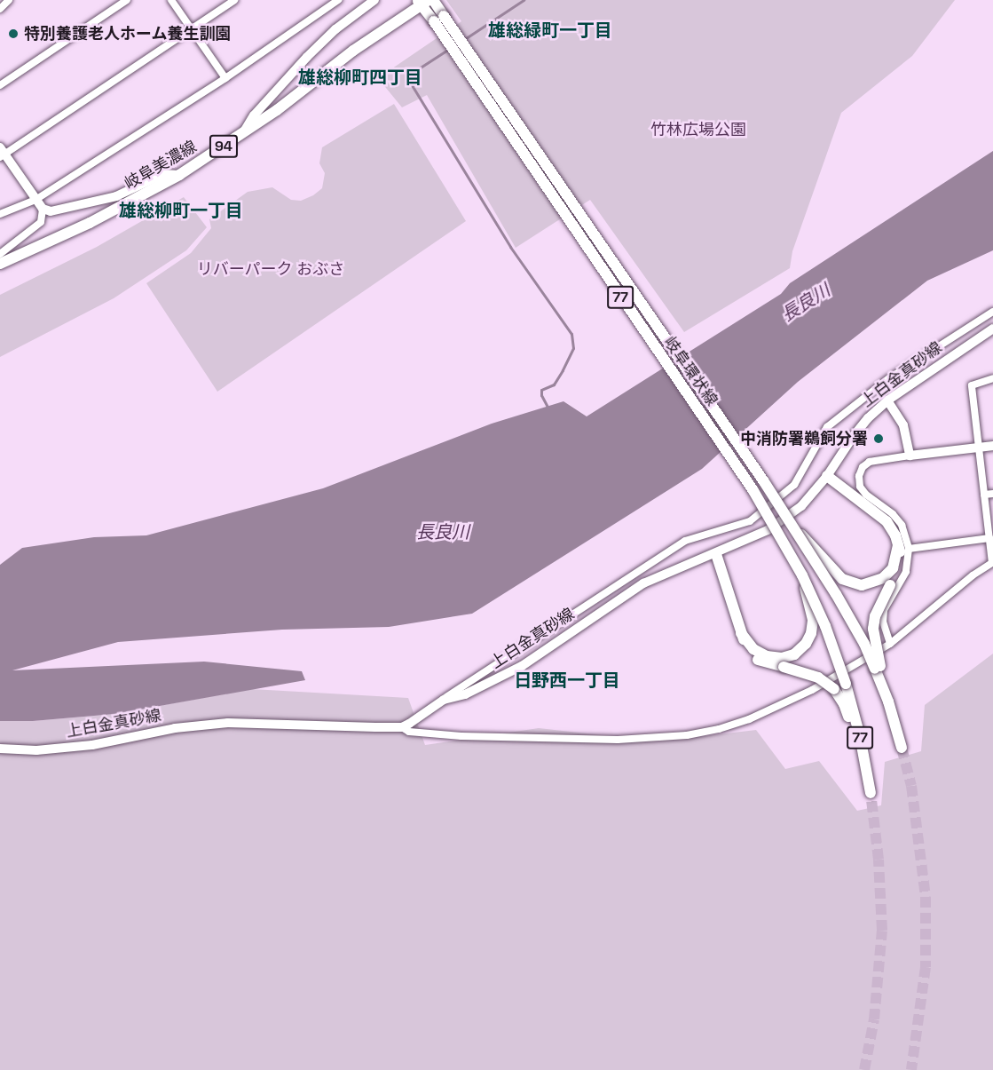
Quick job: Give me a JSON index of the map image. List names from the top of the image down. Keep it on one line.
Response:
{"streets":{"main road":["94","岐阜美濃線","77","岐阜環状線","上白金真砂線"]},"crossings":[["岐阜美濃線","岐阜環状線"],["77","岐阜環状線"],["77","上白金真砂線"]],"districts":["雄総緑町一丁目","雄総柳町四丁目","雄総柳町一丁目","日野西一丁目"],"water":["長良川"],"parks":["竹林広場公園","リバーパーク おぶさ"],"places":["特別養護老人ホーム養生訓園","中消防署鵜飼分署"]}
